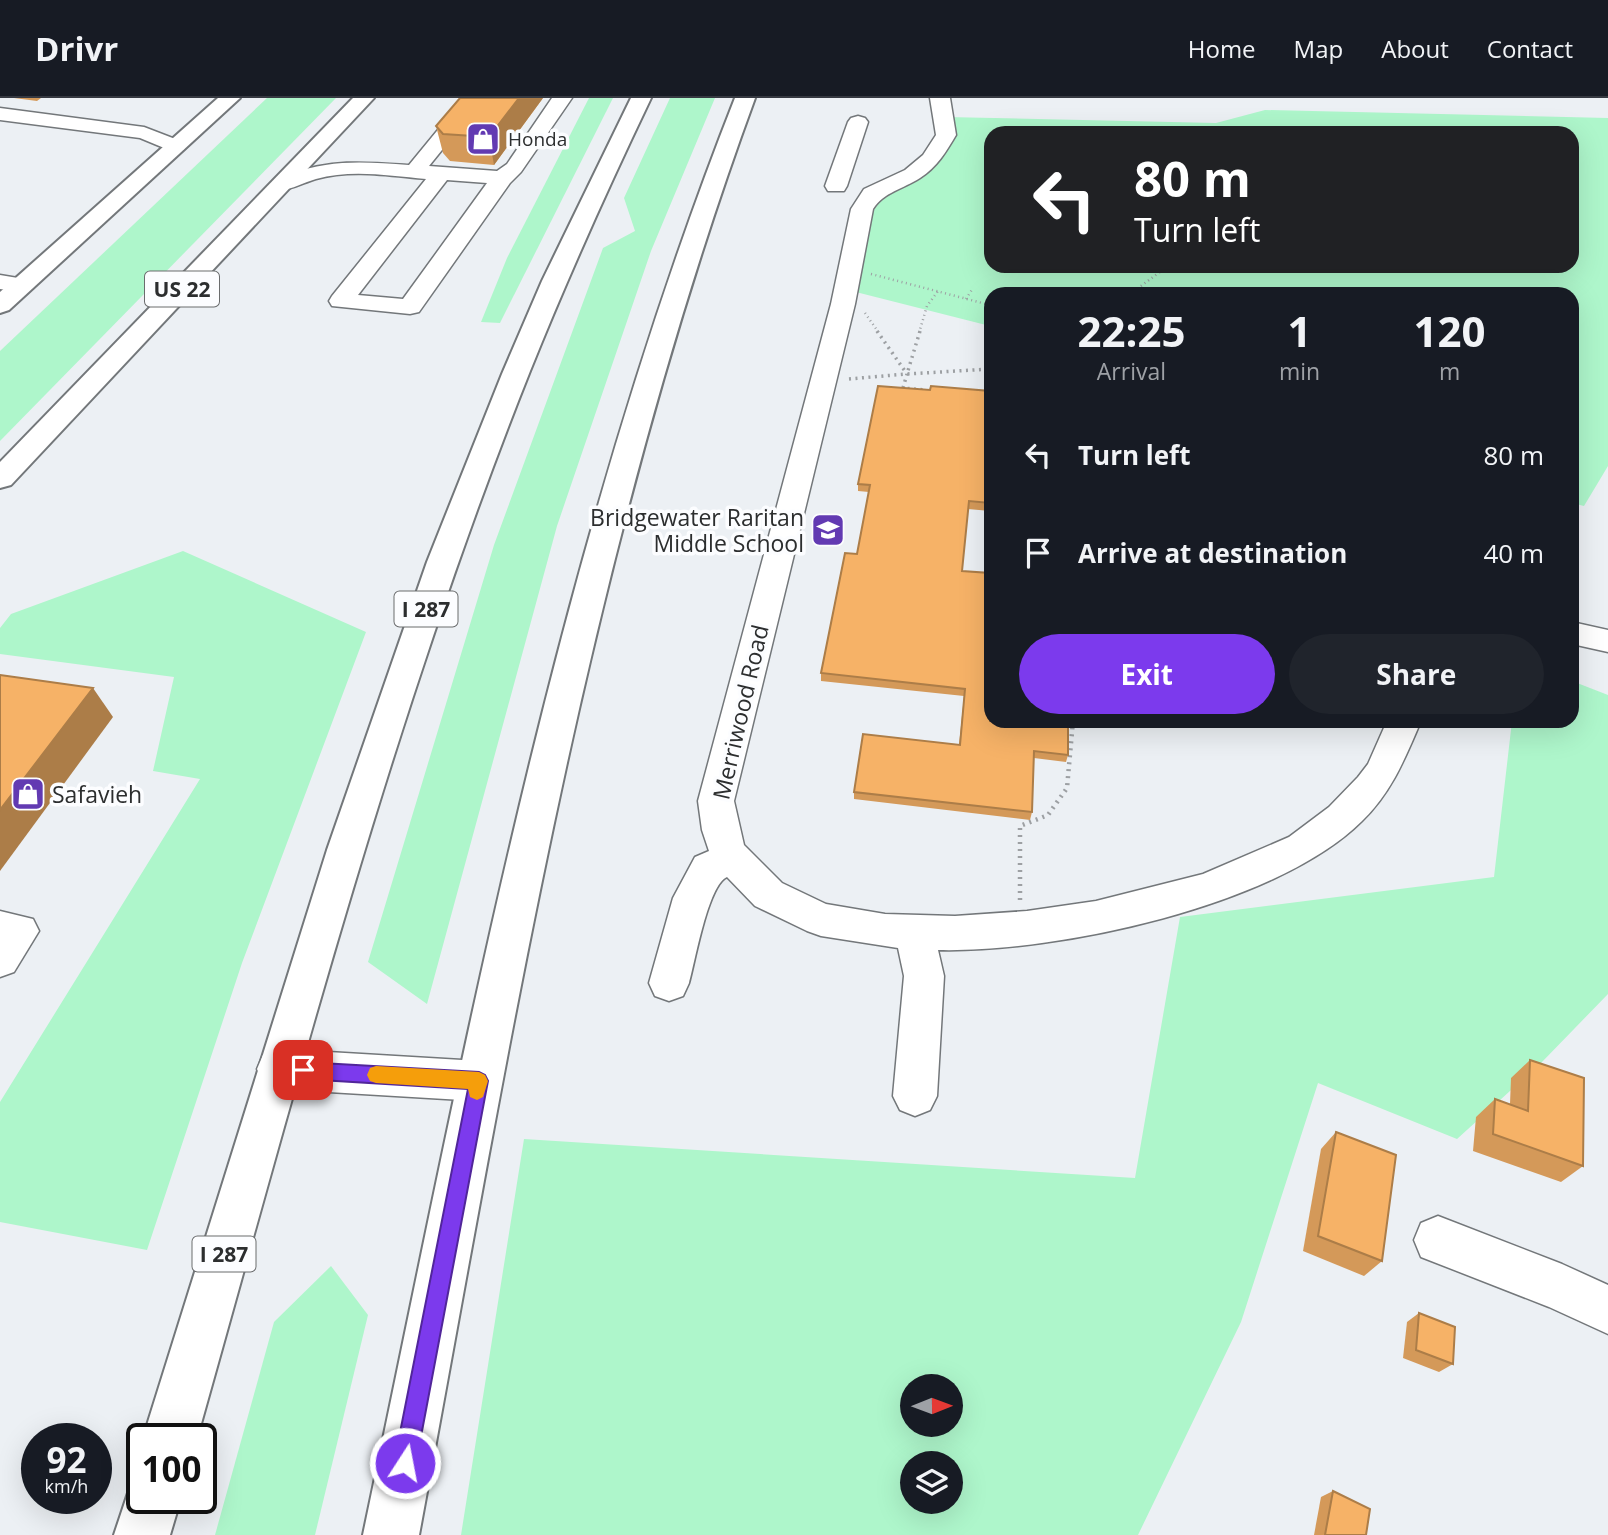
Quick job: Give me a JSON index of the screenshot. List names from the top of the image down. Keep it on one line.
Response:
{"streets":{"highway":["US 22","I 287"],"street":["Merriwood Road"]},"places":{"shop":["Honda","Safavieh"],"school or university":["Bridgewater Raritan Middle School"]},"north":"right","page":{"header":"Drivr","nav":["Home","Map","About","Contact"],"turn":["80 m","Turn left"],"eta":["22:25","Arrival","1","min","120","m"],"list":[{"name":"Turn left","value":"80 m"},{"name":"Arrive at destination","value":"40 m"}],"buttons":["Exit","Share"],"speed":"92 km/h","limit":"100"}}
